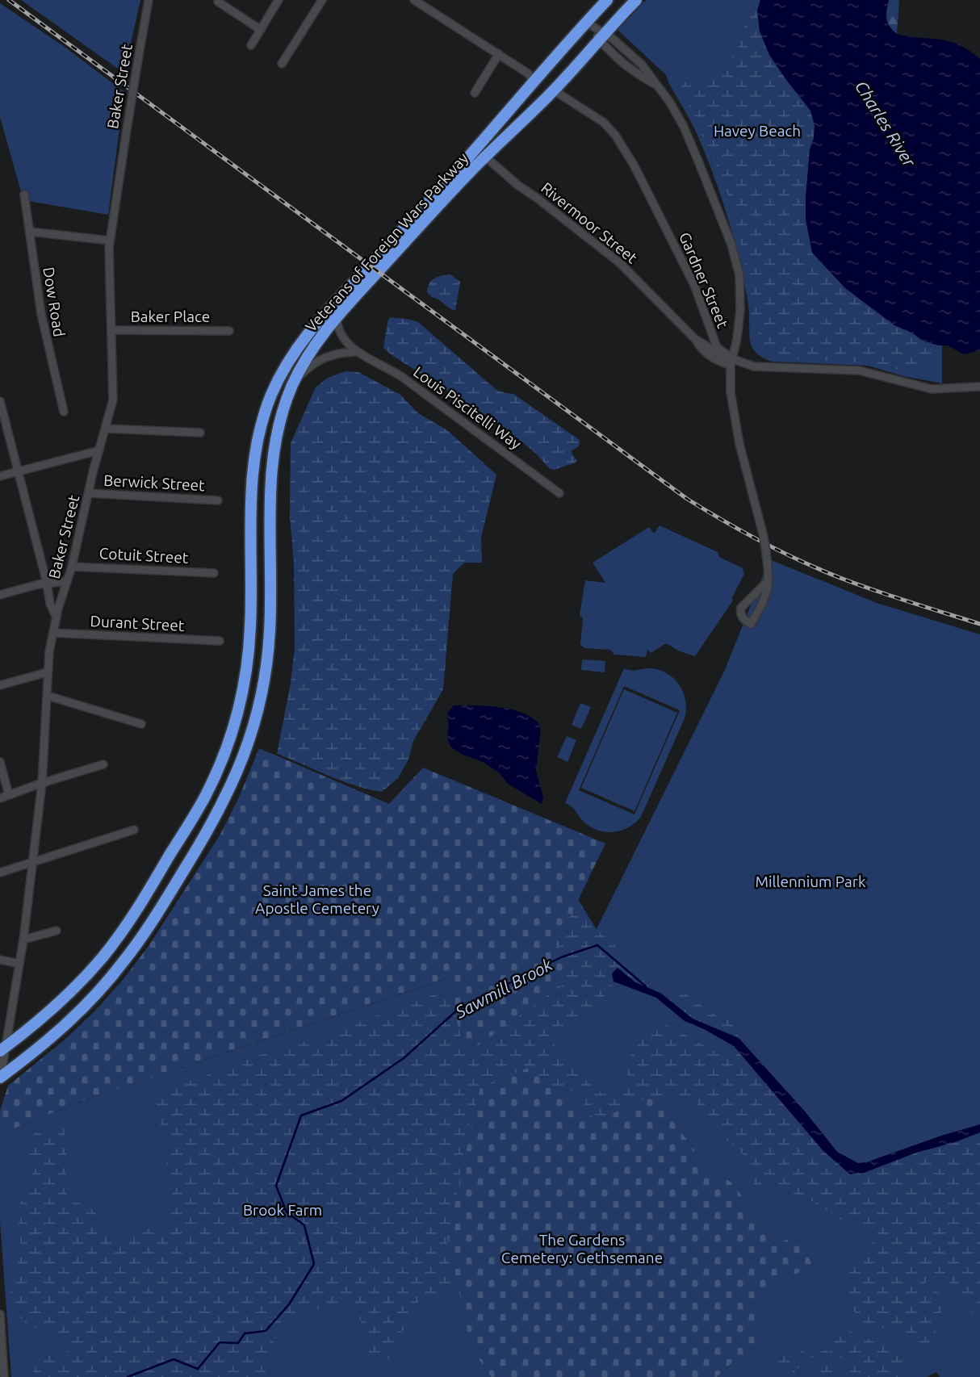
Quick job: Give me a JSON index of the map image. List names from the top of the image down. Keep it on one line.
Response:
{"streets":{"highway":["Veterans of Foreign Wars Parkway"],"street":["Baker Street","Rivermoor Street","Gardner Street","Dow Road","Baker Place","Louis Piscitelli Way","Berwick Street","Cotuit Street","Durant Street"]},"crossings":[["Baker Street","Veterans of Foreign Wars Parkway"],["Baker Street","Baker Place"],["Baker Street","Berwick Street"],["Baker Street","Cotuit Street"],["Baker Street","Durant Street"],["Rivermoor Street","Veterans of Foreign Wars Parkway"],["Rivermoor Street","Gardner Street"],["Veterans of Foreign Wars Parkway","Gardner Street"],["Veterans of Foreign Wars Parkway","Louis Piscitelli Way"]],"water":["Charles River","Sawmill Brook"],"parks":["Havey Beach","Millennium Park","Saint James the Apostle Cemetery","Brook Farm","The Gardens Cemetery: Gethsemane"]}
